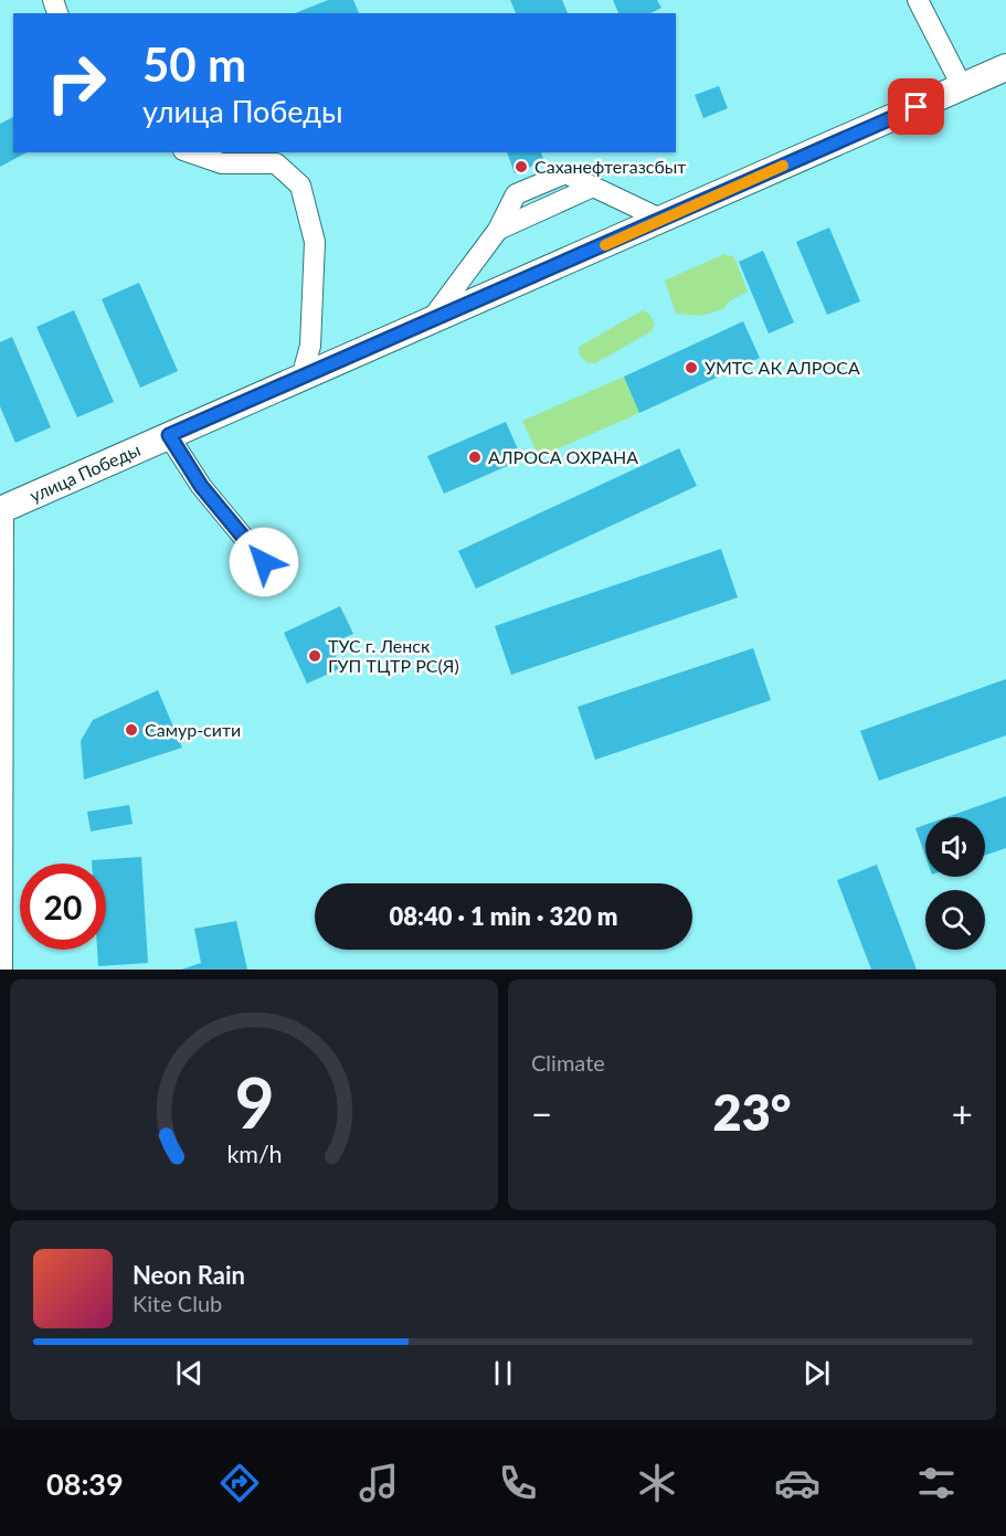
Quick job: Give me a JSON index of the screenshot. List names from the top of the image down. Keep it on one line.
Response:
{"streets":{"main road":["улица Победы"]},"places":["Саханефтегазсбыт","УМТС АК АЛРОСА","АЛРОСА ОХРАНА","ТУС г. Ленск ГУП ТЦТР РС(Я)","Самур-сити"],"page":{"turn":["50 m","улица Победы"],"limit":"20","trip":"08:40 · 1 min · 320 m","tile":"Climate","heat":["−","23°","+"],"song":["Neon Rain","Kite Club"],"tabs":"08:39","gauge":["9","km/h"]}}
